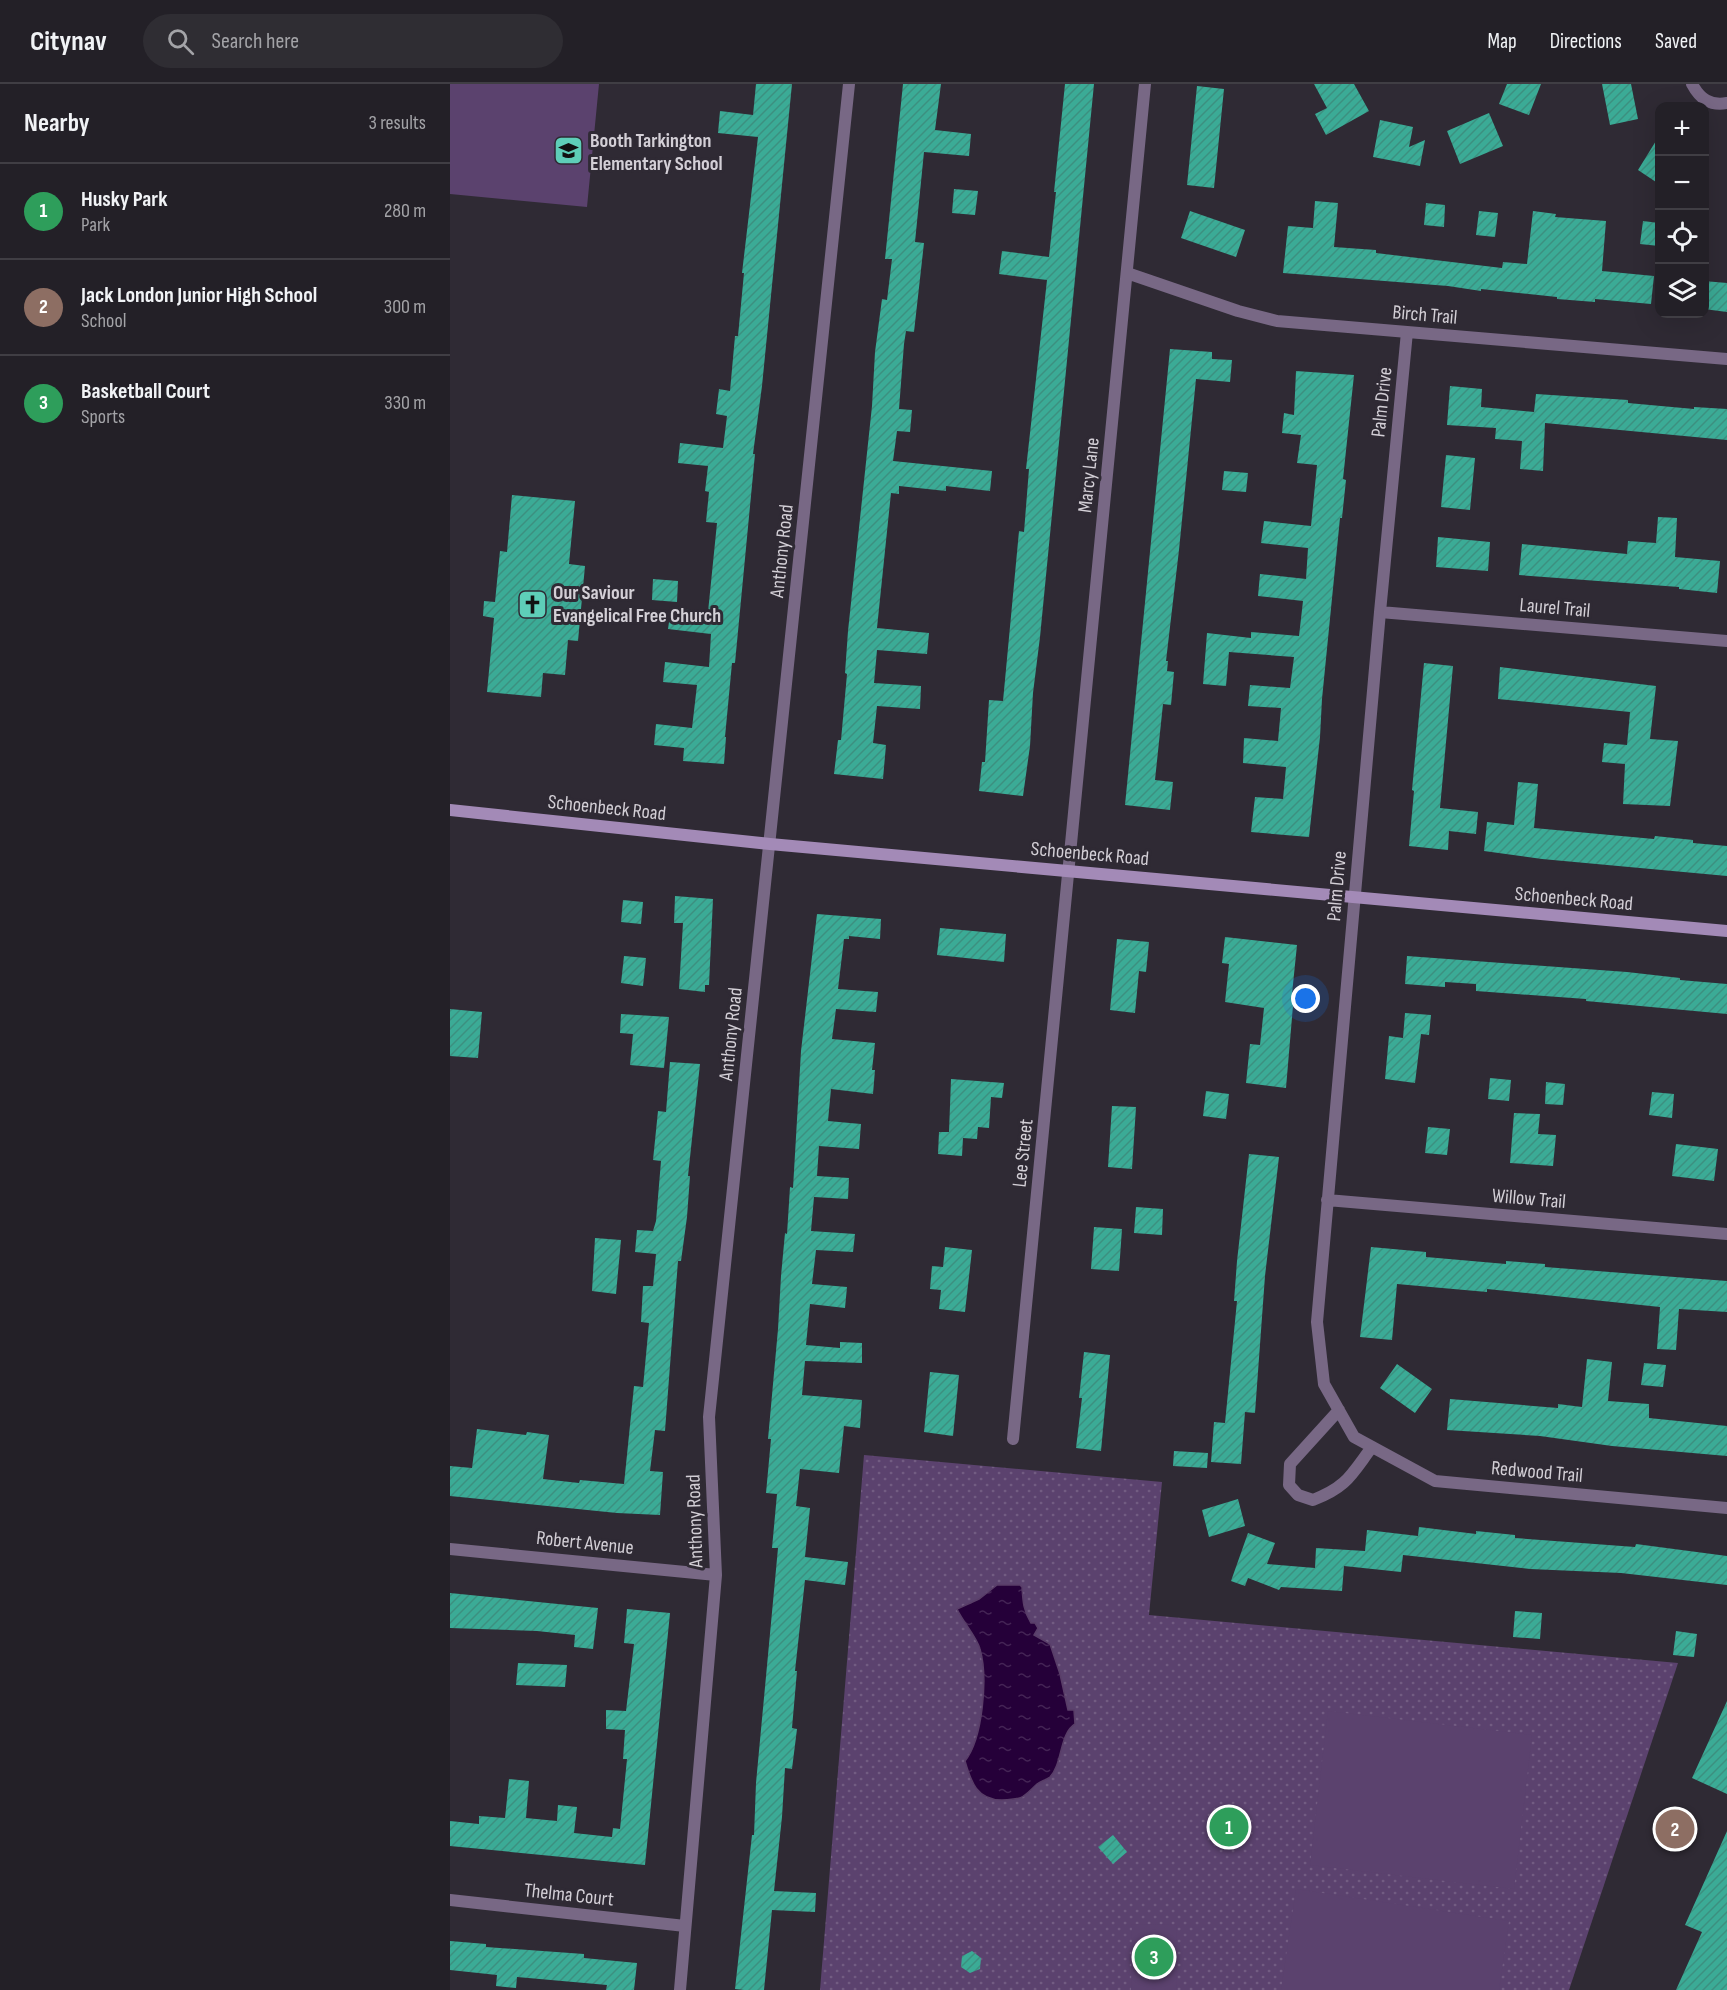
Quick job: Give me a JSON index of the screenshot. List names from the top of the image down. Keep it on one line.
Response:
{"streets":{"main road":["Schoenbeck Road"],"street":["Birch Trail","Palm Drive","Marcy Lane","Anthony Road","Laurel Trail","Lee Street","Willow Trail","Redwood Trail","Robert Avenue","Thelma Court"]},"crossings":[["Birch Trail","Palm Drive"],["Birch Trail","Marcy Lane"],["Palm Drive","Laurel Trail"],["Palm Drive","Schoenbeck Road"],["Palm Drive","Willow Trail"],["Palm Drive","Redwood Trail"],["Marcy Lane","Schoenbeck Road"],["Marcy Lane","Lee Street"],["Anthony Road","Schoenbeck Road"],["Anthony Road","Robert Avenue"],["Anthony Road","Thelma Court"],["Schoenbeck Road","Lee Street"]],"places":{"school or university":["Booth Tarkington Elementary School"],"church":["Our Saviour Evangelical Free Church"]},"page":{"header":"Citynav","search":"Search here","nav":["Map","Directions","Saved"],"heading":["Nearby","3 results"],"map_buttons":["+","−"],"list":[{"mark":"1","name":"Husky Park","note":"Park","value":"280 m"},{"mark":"2","name":"Jack London Junior High School","note":"School","value":"300 m"},{"mark":"3","name":"Basketball Court","note":"Sports","value":"330 m"}],"pins":["1","2","3"]}}
